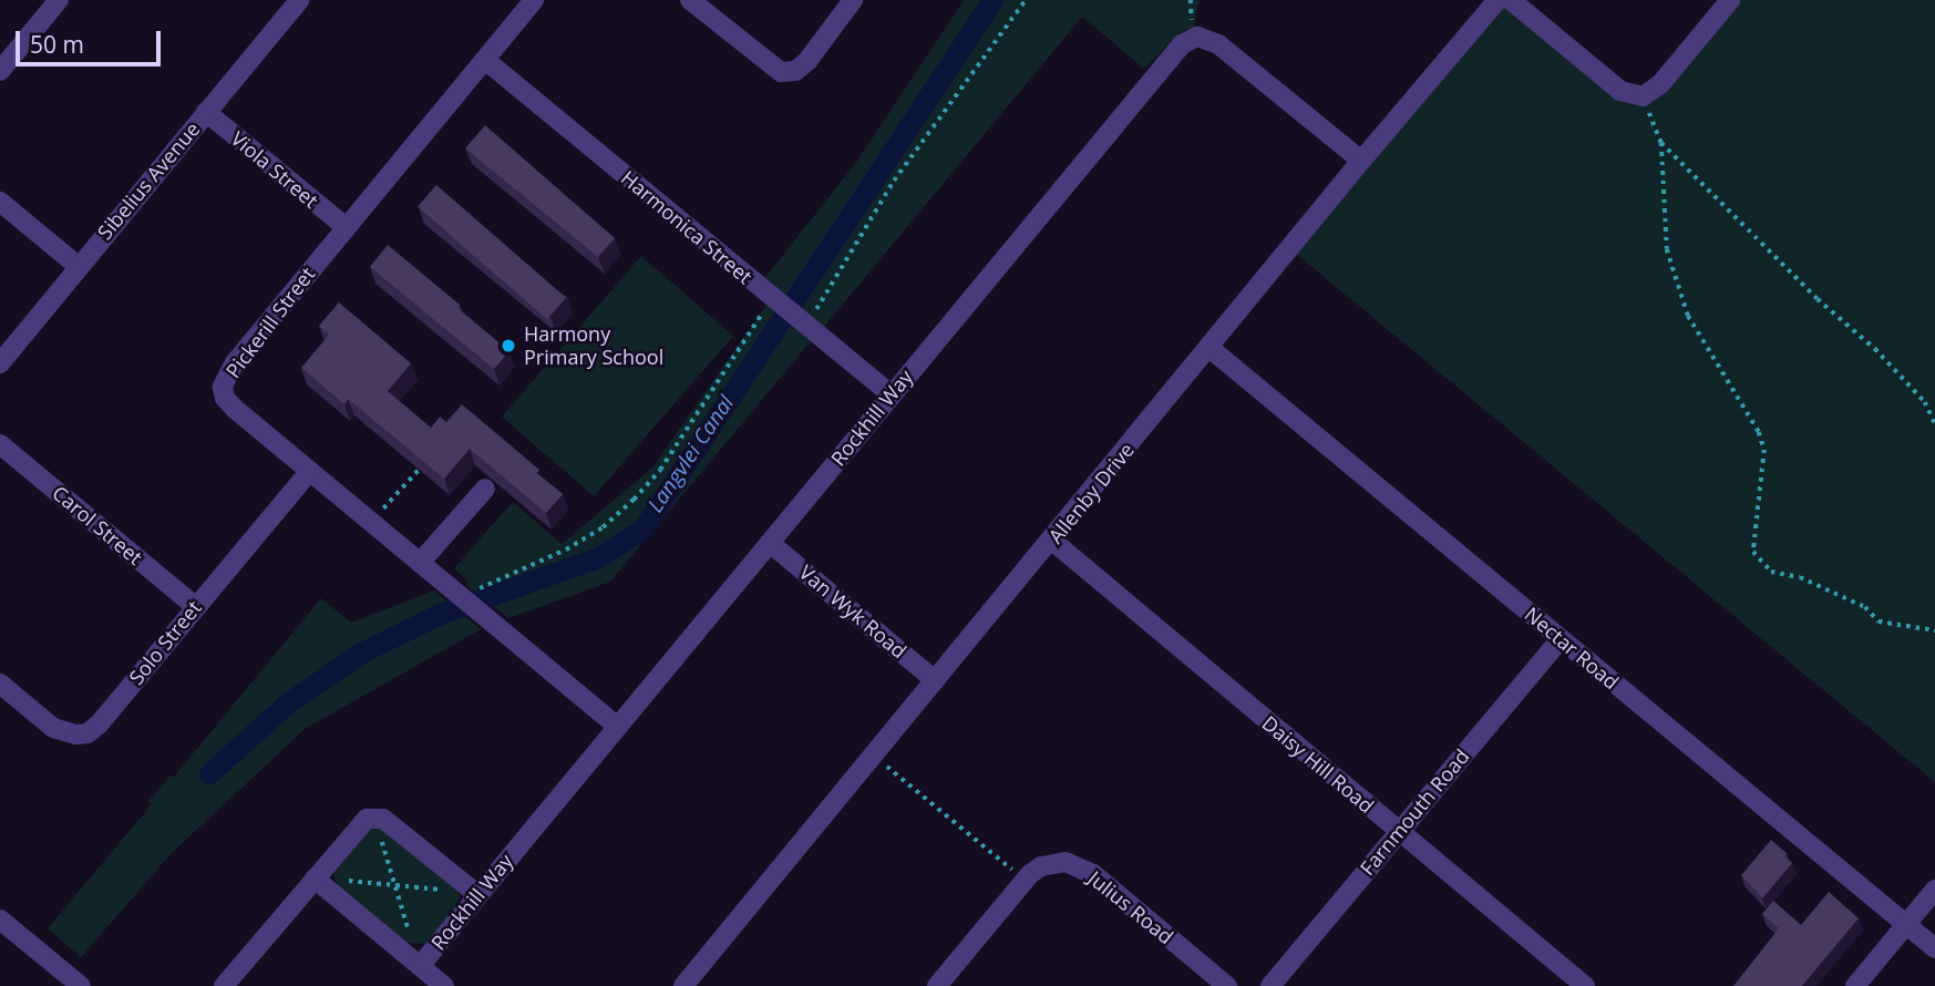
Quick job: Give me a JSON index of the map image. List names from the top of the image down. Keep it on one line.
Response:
{"streets":{"street":["Viola Street","Sibelius Avenue","Harmonica Street","Pickerill Street","Rockhill Way","Allenby Drive","Carol Street","Van Wyk Road","Solo Street","Nectar Road","Daisy Hill Road","Farnmouth Road","Julius Road"]},"crossings":[["Viola Street","Sibelius Avenue"],["Viola Street","Pickerill Street"],["Harmonica Street","Pickerill Street"],["Harmonica Street","Rockhill Way"],["Pickerill Street","Rockhill Way"],["Pickerill Street","Solo Street"],["Rockhill Way","Allenby Drive"],["Rockhill Way","Van Wyk Road"],["Allenby Drive","Van Wyk Road"],["Allenby Drive","Nectar Road"],["Allenby Drive","Daisy Hill Road"],["Carol Street","Solo Street"],["Nectar Road","Farnmouth Road"],["Daisy Hill Road","Farnmouth Road"]],"water":["Langvlei Canal"],"places":["Harmony Primary School"],"scale_bar":"50 m"}
